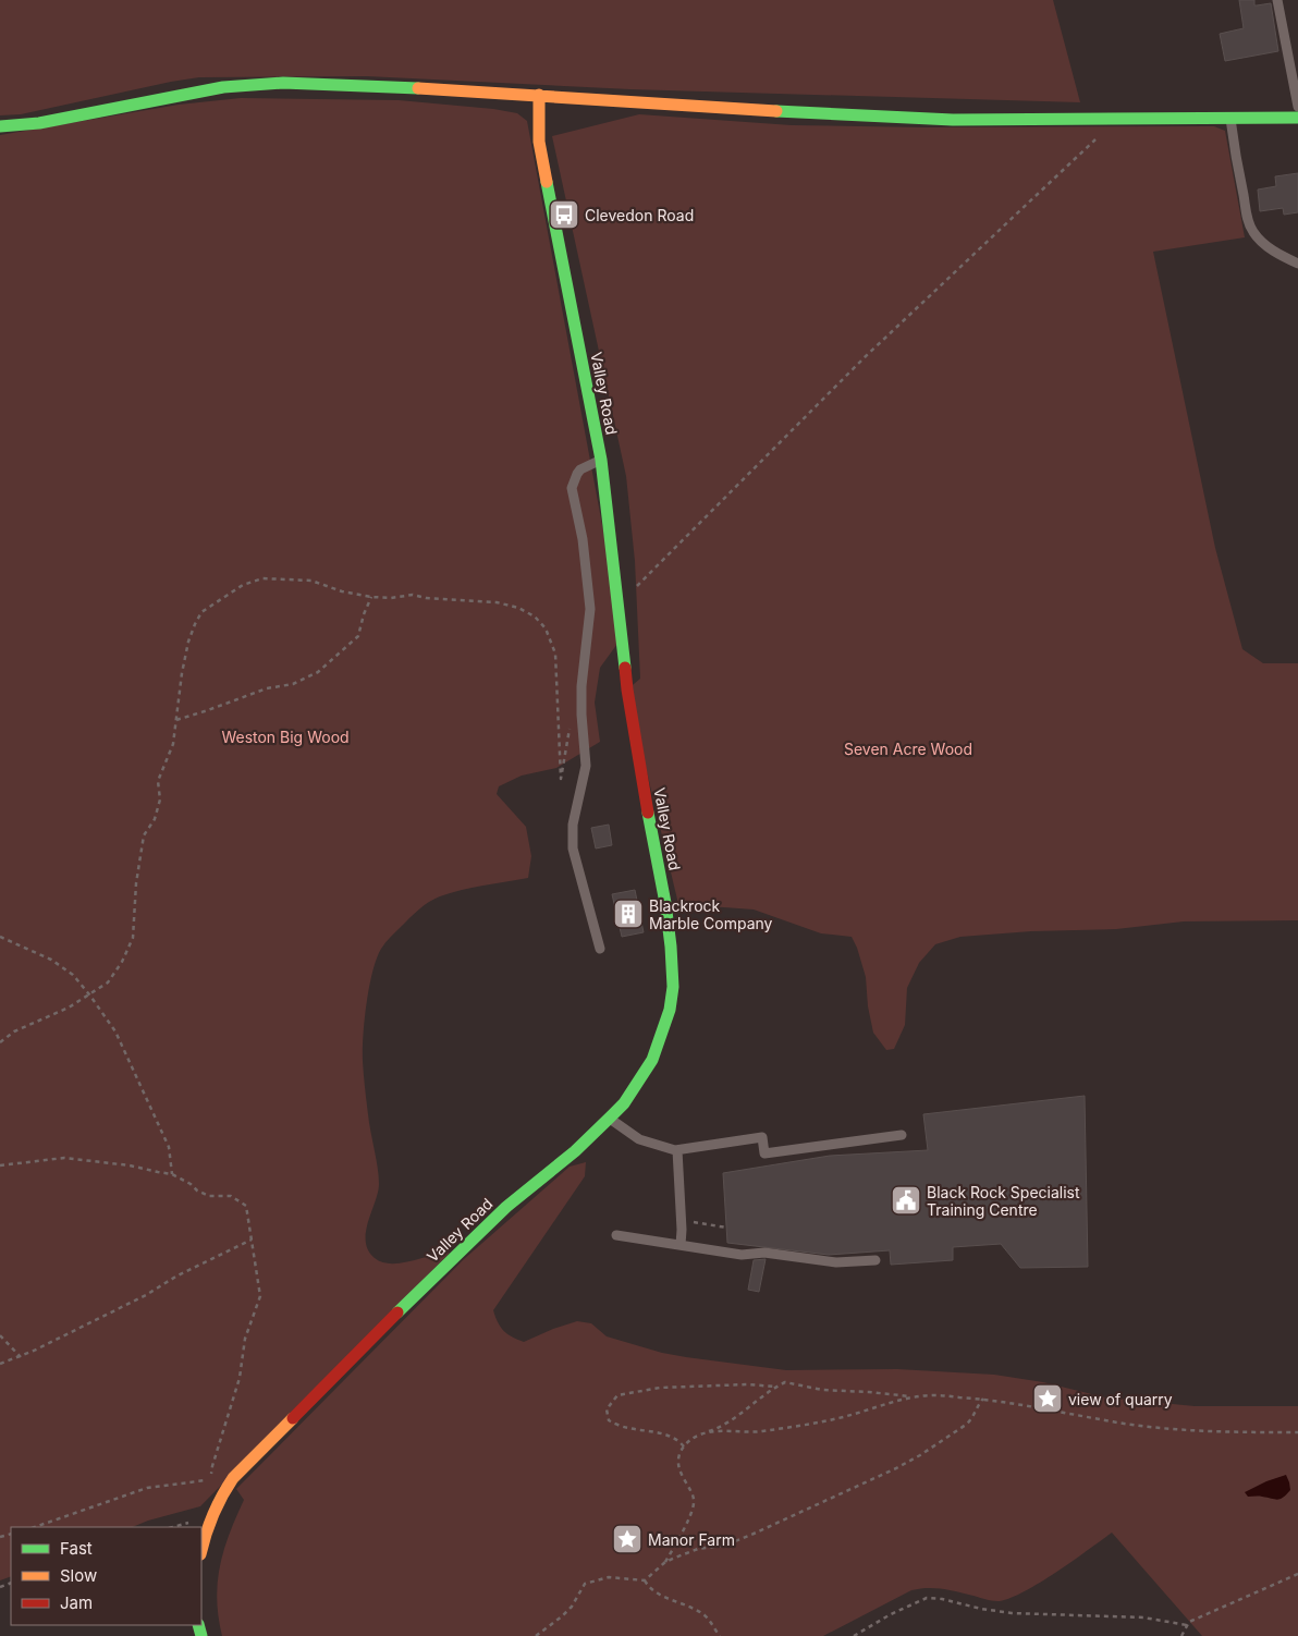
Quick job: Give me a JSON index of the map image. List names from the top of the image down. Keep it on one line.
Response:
{"streets":{"street":["Valley Road"]},"parks":["Weston Big Wood","Seven Acre Wood"],"places":{"bus stop":["Clevedon Road"],"building":["Blackrock Marble Company"],"public building":["Black Rock Specialist Training Centre"],"place":["view of quarry","Manor Farm"]},"legend":["Fast","Slow","Jam"]}
